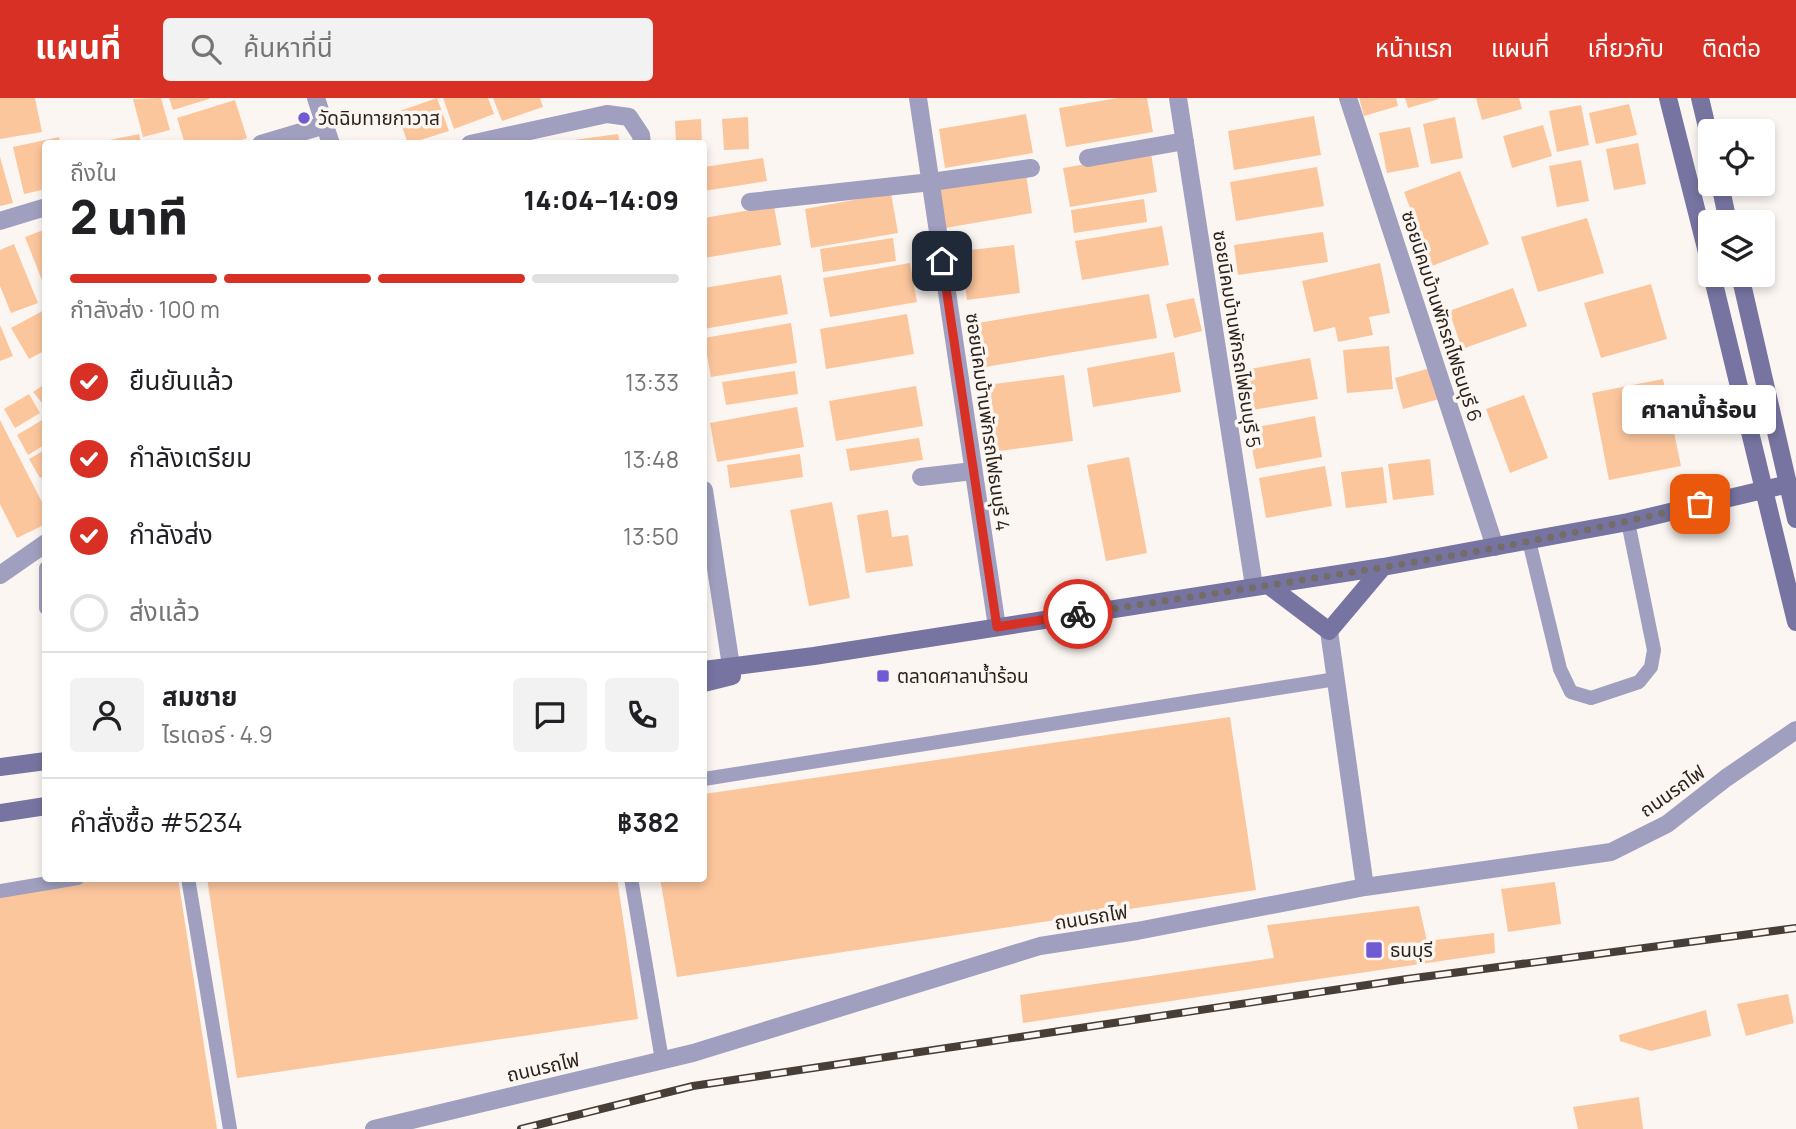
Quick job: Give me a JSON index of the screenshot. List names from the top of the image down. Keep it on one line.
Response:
{"streets":{"street":["ซอยนิคมบ้านพักรถไฟธนบุรี 6","ซอยนิคมบ้านพักรถไฟธนบุรี 5","ซอยนิคมบ้านพักรถไฟธนบุรี 4","ถนนรถไฟ"]},"places":{"other":["วัดฉิมทายกาวาส","ศาลาน้ำร้อน"],"transit":["ตลาดศาลาน้ำร้อน","ธนบุรี"]},"page":{"header":"แผนที่","search":"ค้นหาที่นี่","nav":["หน้าแรก","แผนที่","เกี่ยวกับ","ติดต่อ"],"heading":["2 นาที","ถึงใน","14:04–14:09"],"panel":["สมชาย","ไรเดอร์ · 4.9","คำสั่งซื้อ #5234","฿382"],"bar":"กำลังส่ง · 100 m","list":[["ยืนยันแล้ว","13:33"],["กำลังเตรียม","13:48"],["กำลังส่ง","13:50"],"ส่งแล้ว"],"bubble":"ศาลาน้ำร้อน"}}
